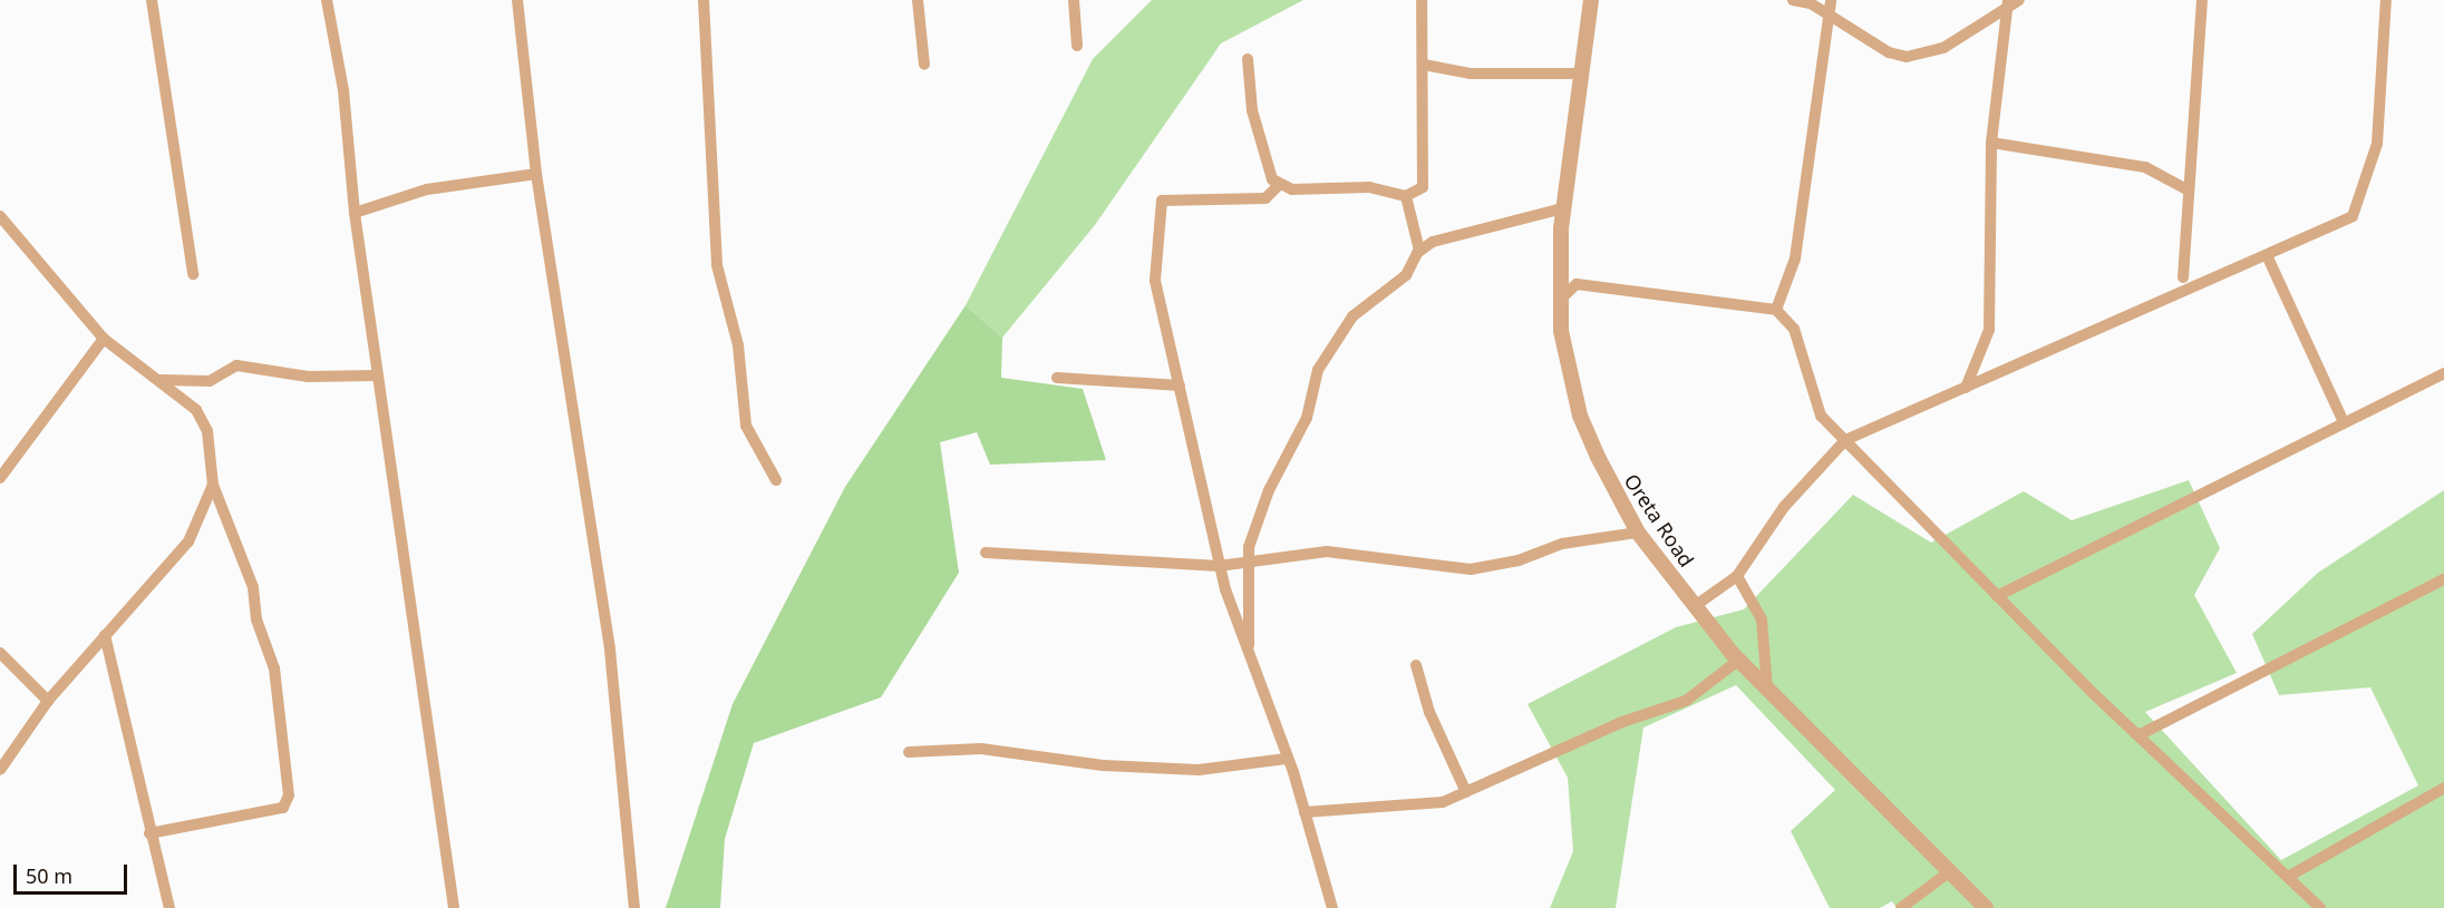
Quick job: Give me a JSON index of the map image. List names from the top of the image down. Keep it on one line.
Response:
{"streets":{"street":["Oreta Road"]},"scale_bar":"50 m"}
